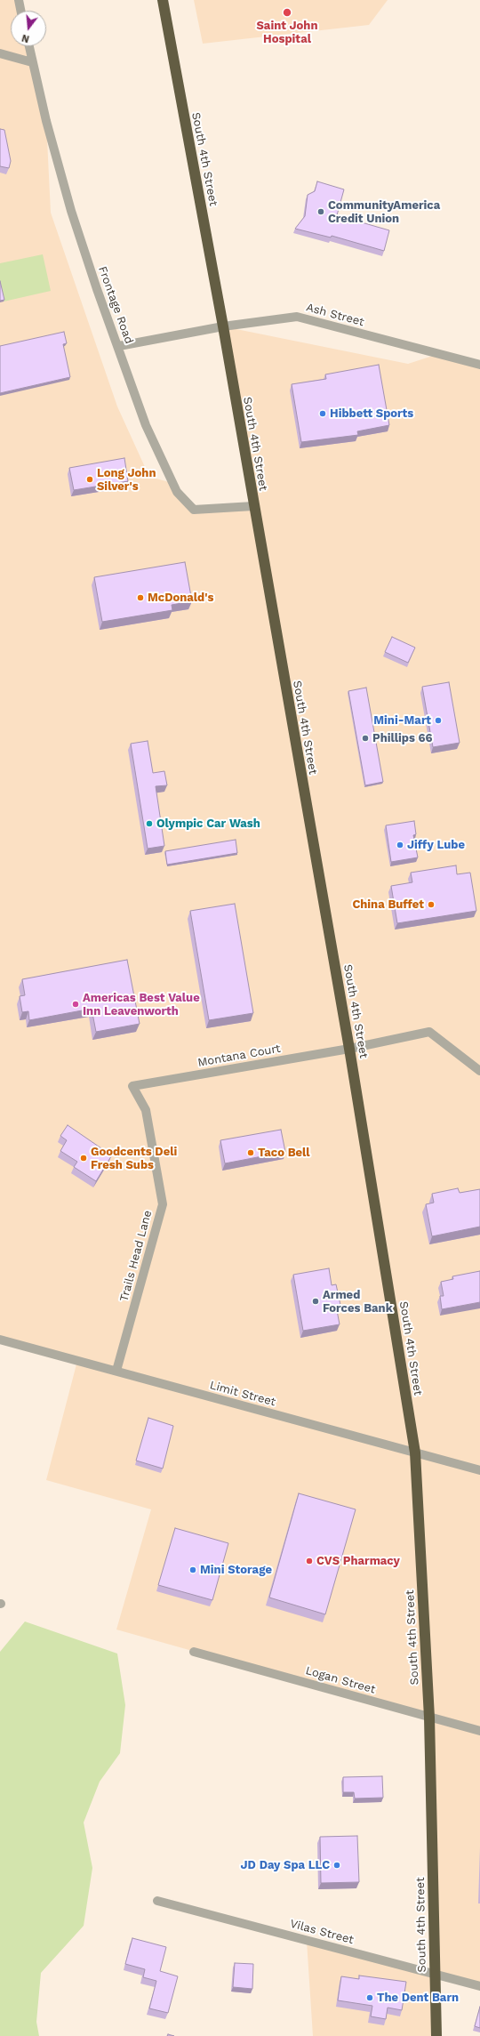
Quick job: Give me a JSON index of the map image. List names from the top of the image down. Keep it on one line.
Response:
{"streets":{"highway":["South 4th Street"],"street":["Frontage Road","Ash Street","Montana Court","Trails Head Lane","Limit Street","Logan Street","Vilas Street"]},"crossings":[["South 4th Street","Frontage Road"],["South 4th Street","Ash Street"],["South 4th Street","Montana Court"],["South 4th Street","Limit Street"],["South 4th Street","Logan Street"],["South 4th Street","Vilas Street"],["Frontage Road","Ash Street"],["Montana Court","Trails Head Lane"],["Trails Head Lane","Limit Street"]],"places":["Saint John Hospital","CommunityAmerica Credit Union","Hibbett Sports","Long John Silver's","McDonald's","Mini-Mart","Phillips 66","Olympic Car Wash","Jiffy Lube","China Buffet","Americas Best Value Inn Leavenworth","Taco Bell","Goodcents Deli Fresh Subs","Armed Forces Bank","CVS Pharmacy","Mini Storage","JD Day Spa LLC","The Dent Barn"],"north":"bottom"}
